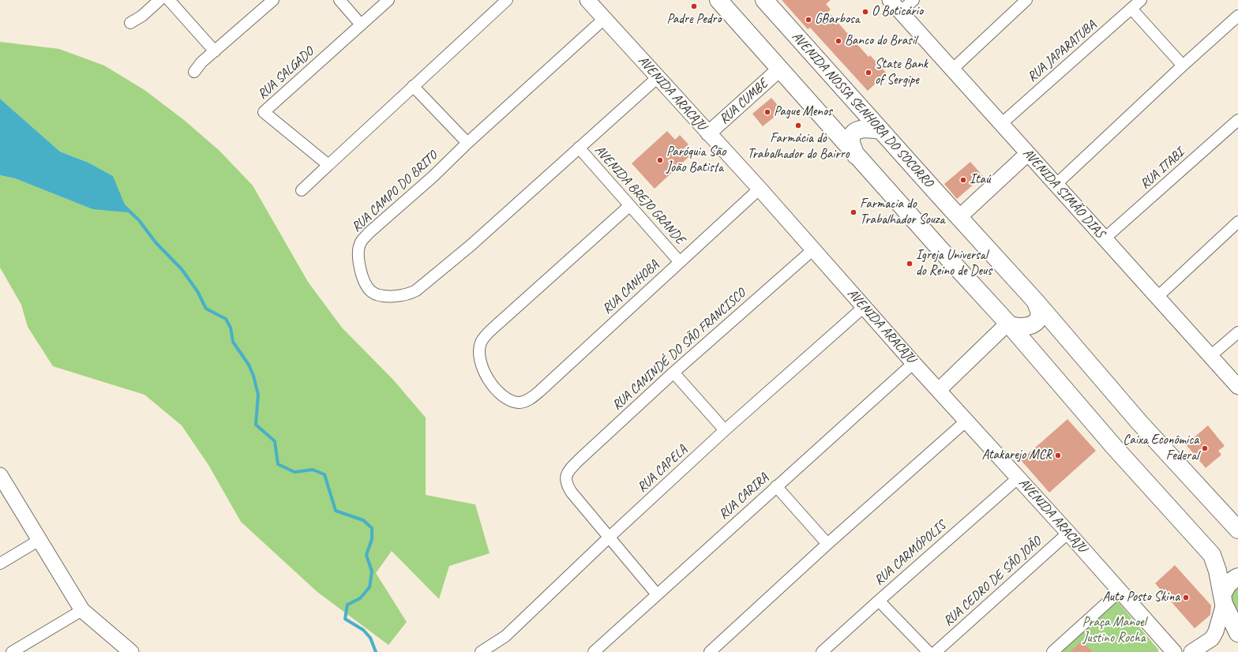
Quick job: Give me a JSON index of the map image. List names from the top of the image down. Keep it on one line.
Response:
{"streets":{"main road":["AVENIDA NOSSA SENHORA DO SOCORRO"],"street":["RUA JAPARATUBA","RUA SALGADO","AVENIDA ARACAJU","RUA CUMBE","RUA ITABI","RUA CAMPO DO BRITO","AVENIDA SIMÃO DIAS","AVENIDA BREJO GRANDE","RUA CANHOBA","RUA CANINDÉ DO SÃO FRANCISCO","RUA CAPELA","RUA CARIRA","RUA CARMÓPOLIS","RUA CEDRO DE SÃO JOÃO"]},"crossings":[["RUA JAPARATUBA","AVENIDA SIMÃO DIAS"],["AVENIDA ARACAJU","RUA CUMBE"],["AVENIDA ARACAJU","RUA CAMPO DO BRITO"],["AVENIDA ARACAJU","RUA CANHOBA"],["AVENIDA ARACAJU","RUA CANINDÉ DO SÃO FRANCISCO"],["AVENIDA ARACAJU","RUA CAPELA"],["AVENIDA ARACAJU","RUA CARIRA"],["AVENIDA ARACAJU","RUA CARMÓPOLIS"],["AVENIDA ARACAJU","RUA CEDRO DE SÃO JOÃO"],["RUA ITABI","AVENIDA SIMÃO DIAS"],["RUA CAMPO DO BRITO","AVENIDA BREJO GRANDE"],["AVENIDA BREJO GRANDE","RUA CANHOBA"],["RUA CANINDÉ DO SÃO FRANCISCO","RUA CAPELA"]],"parks":["Praça Manoel Justino Rocha"],"places":["Padre Pedro","O Boticário","GBarbosa","Banco do Brasil","State Bank of Sergipe","Pague Menos","Farmácia do Trabalhador do Bairro","Paróquia São João Batista","Itaú","Farmacia do Trabalhador Souza","Igreja Universal do Reino de Deus","Caixa Econômica Federal","Atakarejo MCR","Auto Posto Skina"]}
